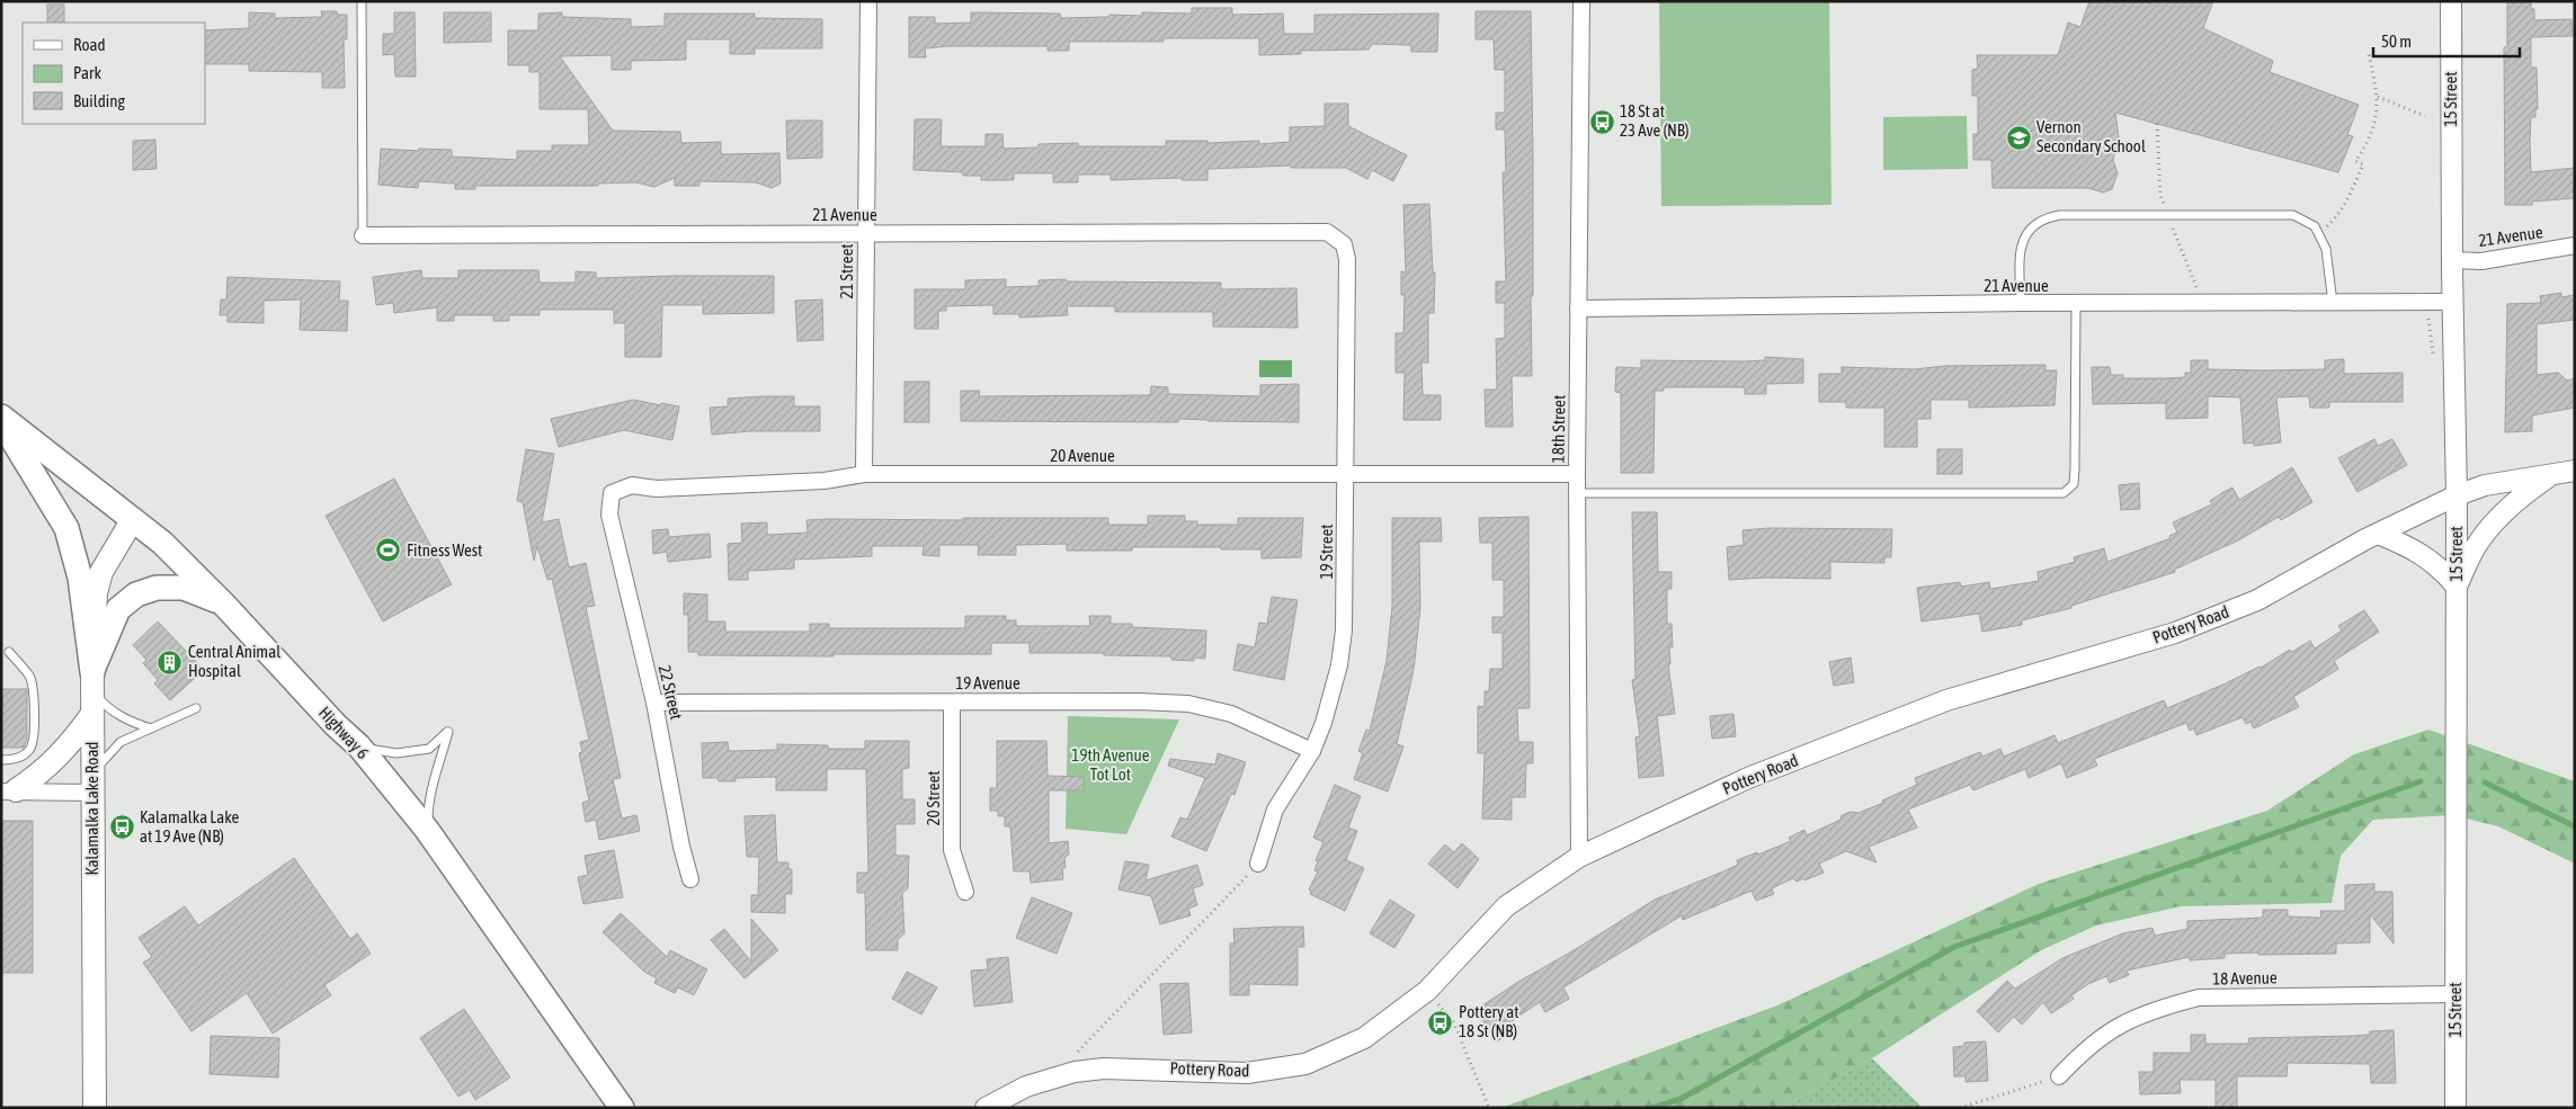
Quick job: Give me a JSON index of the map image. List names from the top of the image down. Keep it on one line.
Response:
{"streets":{"main road":["Highway 6","Kalamalka Lake Road"],"street":["15 Street","21 Avenue","21 Street","18th Street","20 Avenue","19 Street","Pottery Road","19 Avenue","22 Street","20 Street","18 Avenue"]},"crossings":[["15 Street","21 Avenue"],["15 Street","Pottery Road"],["15 Street","18 Avenue"],["21 Avenue","21 Street"],["21 Avenue","18th Street"],["21 Avenue","19 Street"],["21 Street","20 Avenue"],["18th Street","20 Avenue"],["18th Street","Pottery Road"],["20 Avenue","19 Street"],["20 Avenue","22 Street"],["19 Street","19 Avenue"],["19 Avenue","22 Street"],["19 Avenue","20 Street"],["Highway 6","Kalamalka Lake Road"]],"parks":["19th Avenue Tot Lot"],"places":{"bus stop":["18 St at 23 Ave (NB)","Kalamalka Lake at 19 Ave (NB)","Pottery at 18 St (NB)"],"school or university":["Vernon Secondary School"],"sports":["Fitness West"],"building":["Central Animal Hospital"]},"legend":["Road","Park","Building"],"scale_bar":"50 m"}
